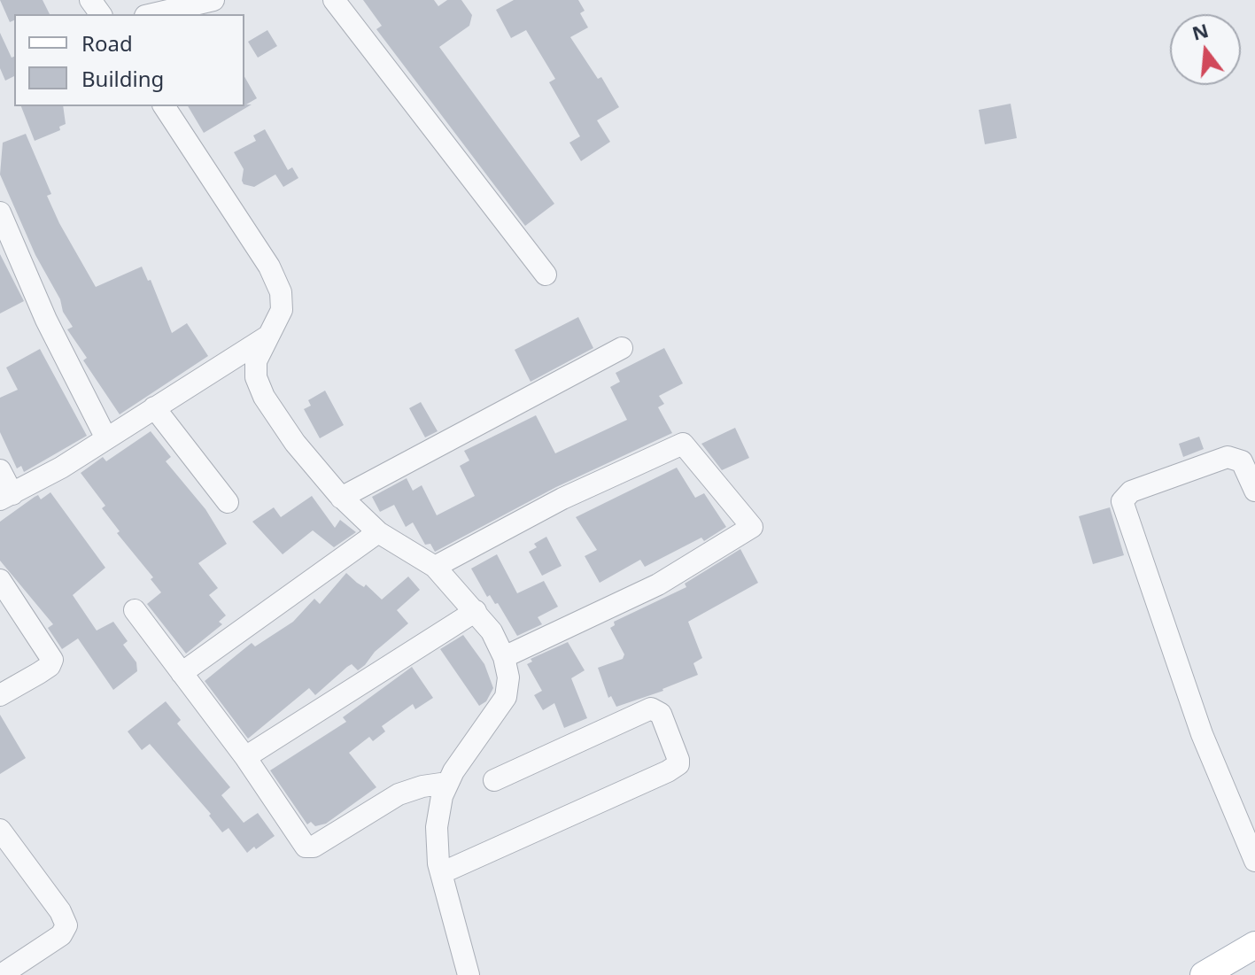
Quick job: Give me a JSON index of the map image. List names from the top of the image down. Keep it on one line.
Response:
{"legend":["Road","Building"],"north":"top"}
